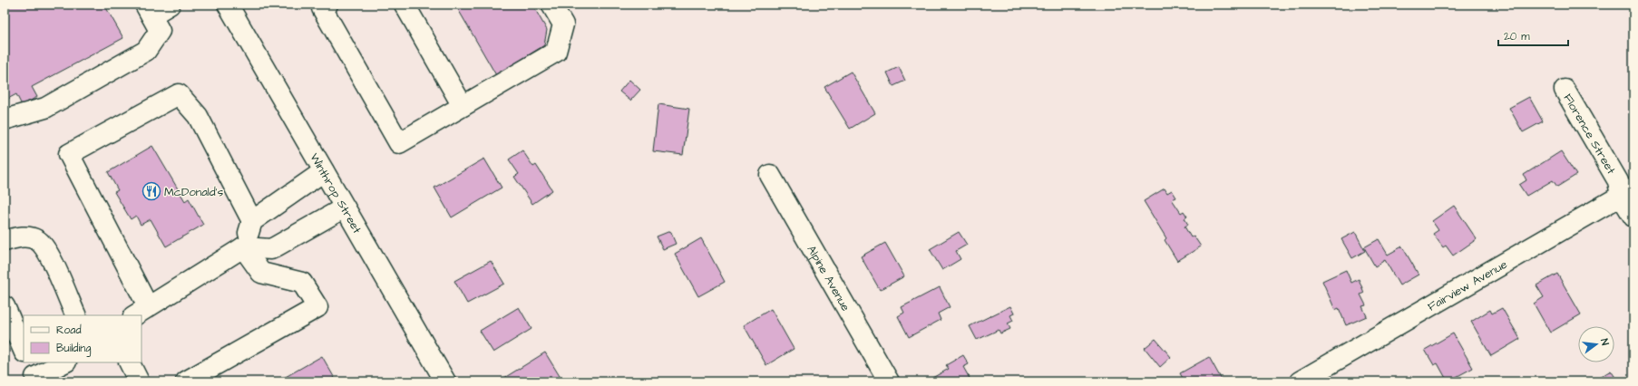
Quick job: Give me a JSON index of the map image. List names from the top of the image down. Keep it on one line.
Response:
{"streets":{"main road":["Florence Street","Winthrop Street","Alpine Avenue","Fairview Avenue"]},"crossings":[["Florence Street","Fairview Avenue"]],"places":{"restaurant":["McDonald's"]},"legend":["Road","Building"],"scale_bar":"20 m","north":"right"}
